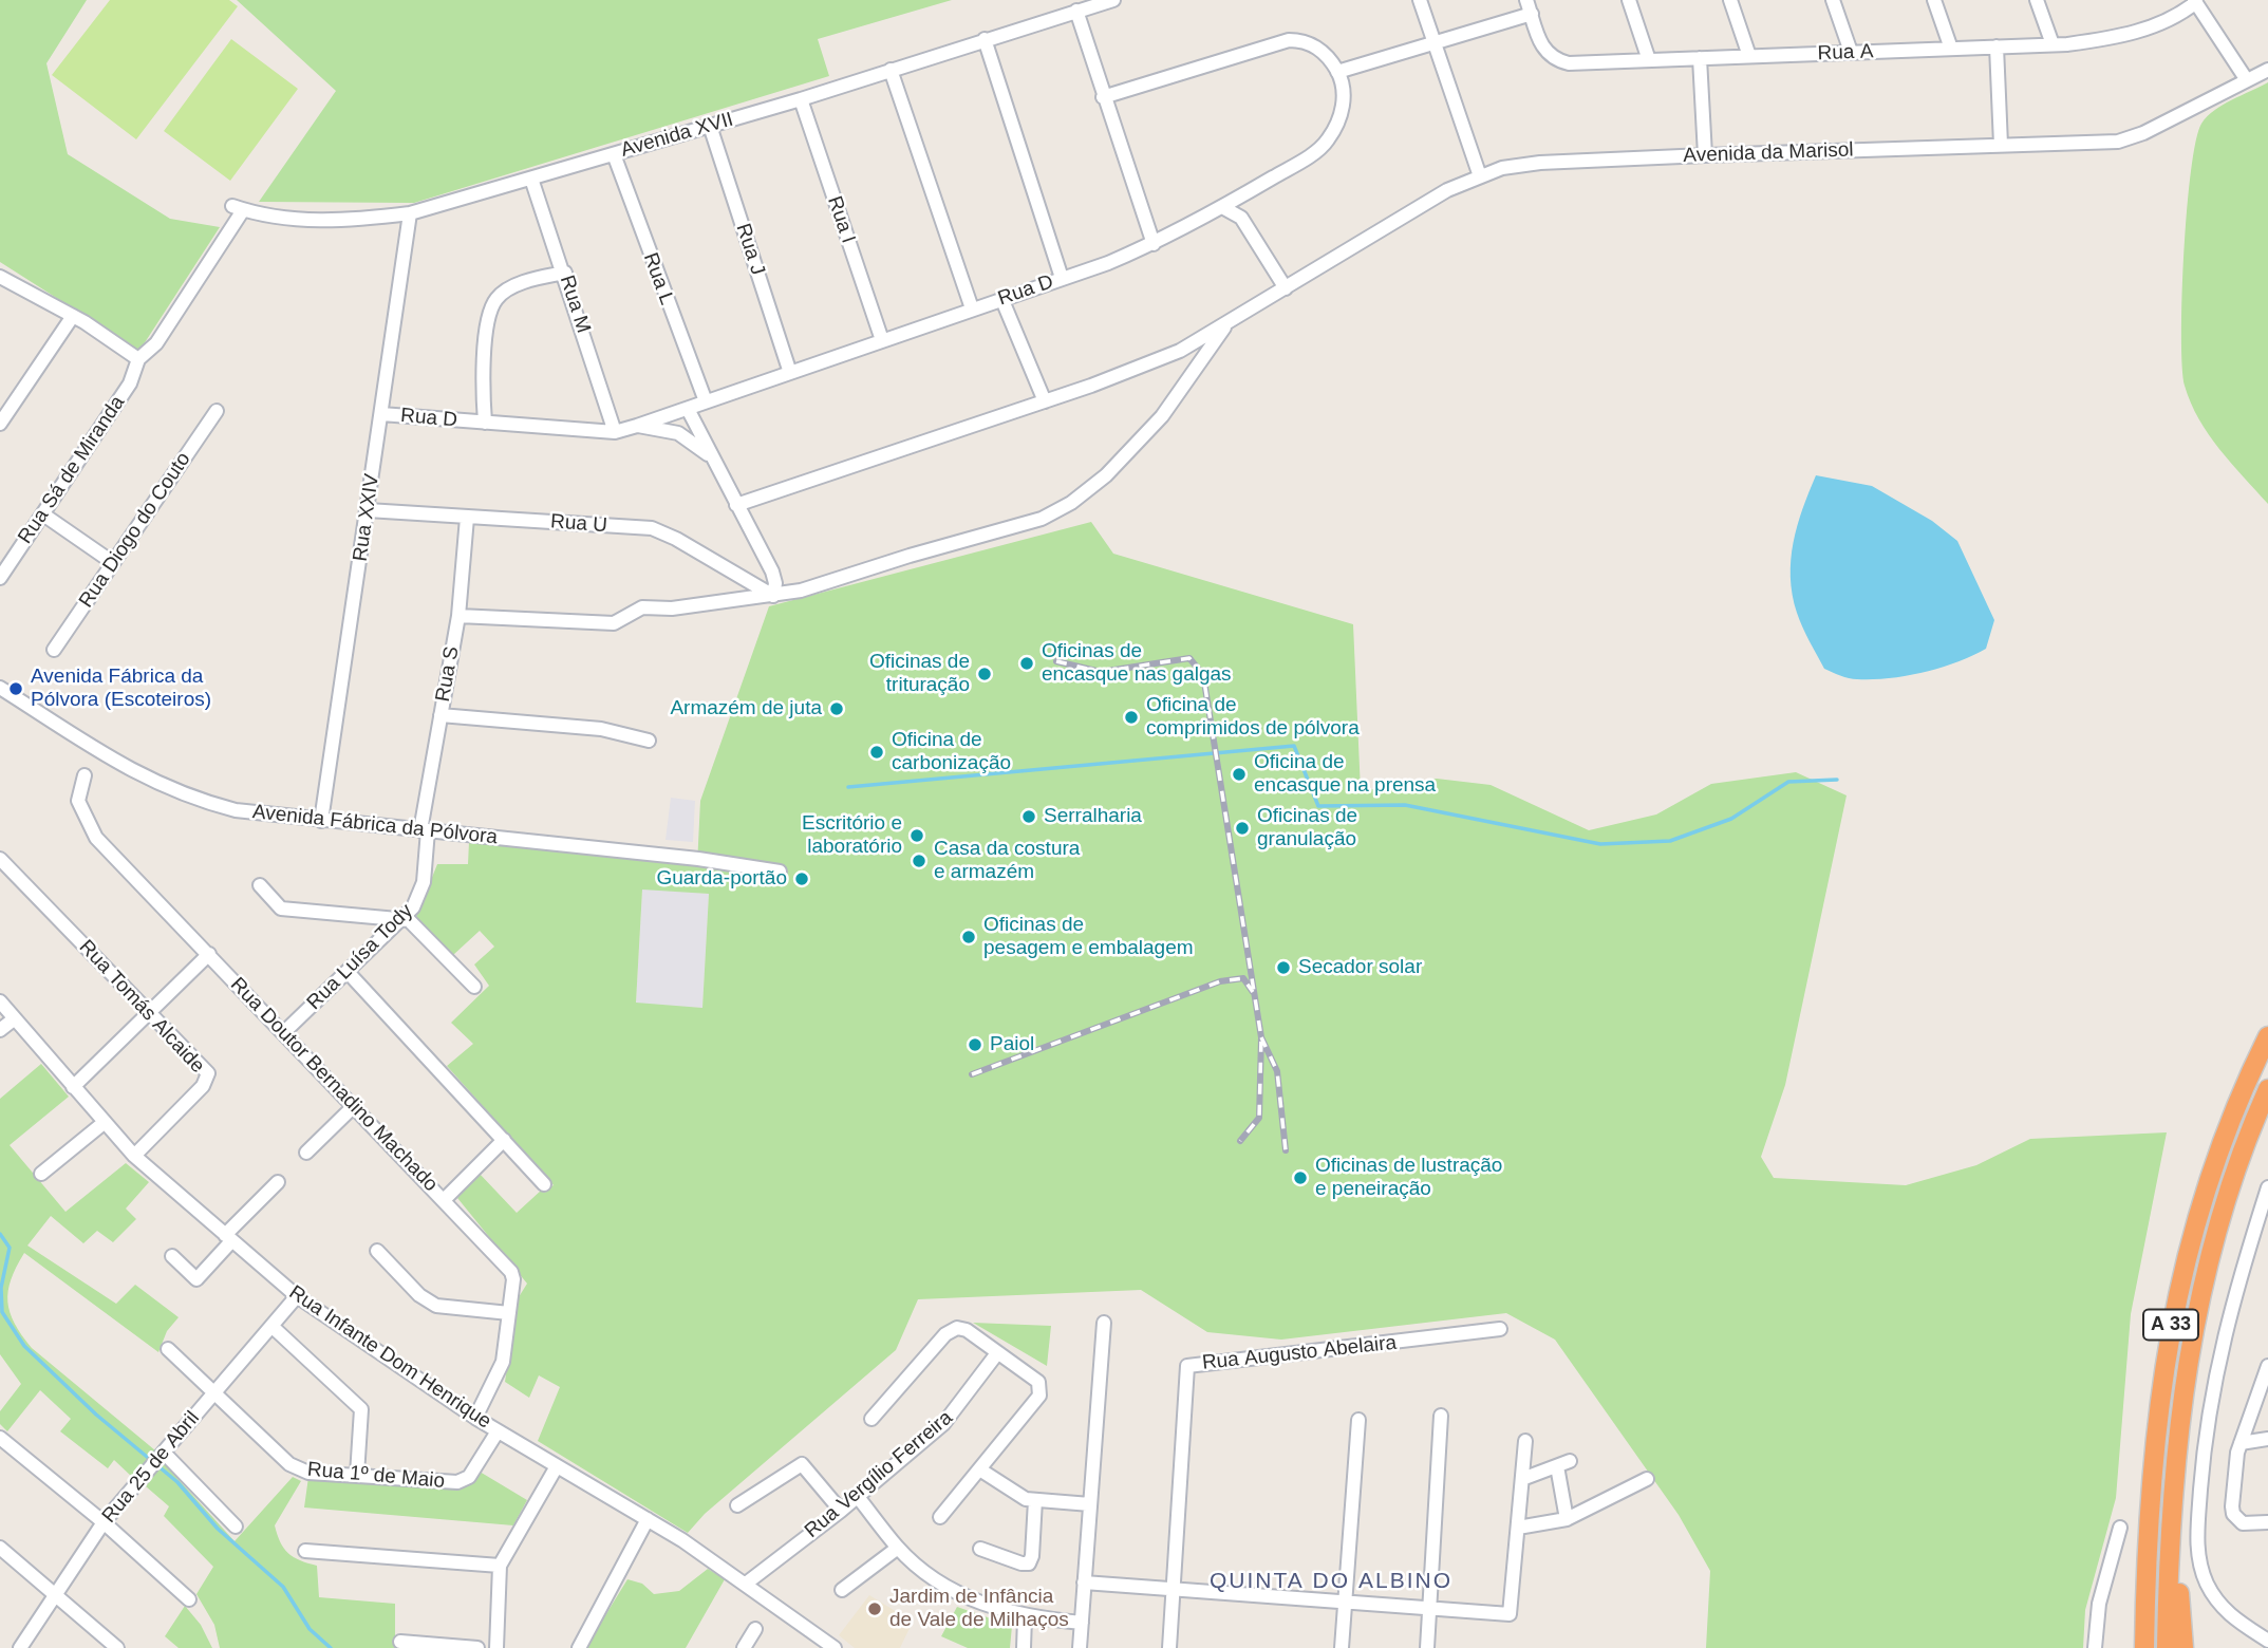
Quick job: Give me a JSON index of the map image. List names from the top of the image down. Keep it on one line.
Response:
{"streets":{"highway":["A 33"],"street":["Rua A","Avenida XVII","Avenida da Marisol","Rua I","Rua J","Rua L","Rua D","Rua M","Rua Sá de Miranda","Rua XXIV","Rua U","Rua Diogo do Couto","Rua S","Avenida Fábrica da Pólvora","Rua Luísa Tody","Rua Tomás Alcaide","Rua Doutor Bernadino Machado","Rua Augusto Abelaira","Rua Infante Dom Henrique","Rua 25 de Abril","Rua Vergílio Ferreira","Rua 1º de Maio"]},"crossings":[["Avenida XVII","Rua I"],["Avenida XVII","Rua J"],["Avenida XVII","Rua L"],["Avenida XVII","Rua M"],["Avenida XVII","Rua Sá de Miranda"],["Avenida XVII","Rua XXIV"],["Rua I","Rua D"],["Rua J","Rua D"],["Rua L","Rua D"],["Rua D","Rua M"],["Rua D","Rua XXIV"],["Rua XXIV","Rua U"],["Rua XXIV","Avenida Fábrica da Pólvora"],["Rua U","Rua S"],["Rua S","Avenida Fábrica da Pólvora"],["Rua S","Rua Luísa Tody"],["Avenida Fábrica da Pólvora","Rua Luísa Tody"],["Rua Luísa Tody","Rua Doutor Bernadino Machado"],["Rua Tomás Alcaide","Rua Infante Dom Henrique"],["Rua Doutor Bernadino Machado","Rua Infante Dom Henrique"],["Rua Infante Dom Henrique","Rua 25 de Abril"],["Rua Infante Dom Henrique","Rua Vergílio Ferreira"],["Rua Infante Dom Henrique","Rua 1º de Maio"],["Rua 25 de Abril","Rua 1º de Maio"]],"districts":["QUINTA DO ALBINO"],"places":["Oficinas de encasque nas galgas","Oficinas de trituração","Avenida Fábrica da Pólvora (Escoteiros)","Armazém de juta","Oficina de comprimidos de pólvora","Oficina de carbonização","Oficina de encasque na prensa","Serralharia","Oficinas de granulação","Escritório e laboratório","Casa da costura e armazém","Guarda-portão","Oficinas de pesagem e embalagem","Secador solar","Paiol","Oficinas de lustração e peneiração","Jardim de Infância de Vale de Milhaços"]}
